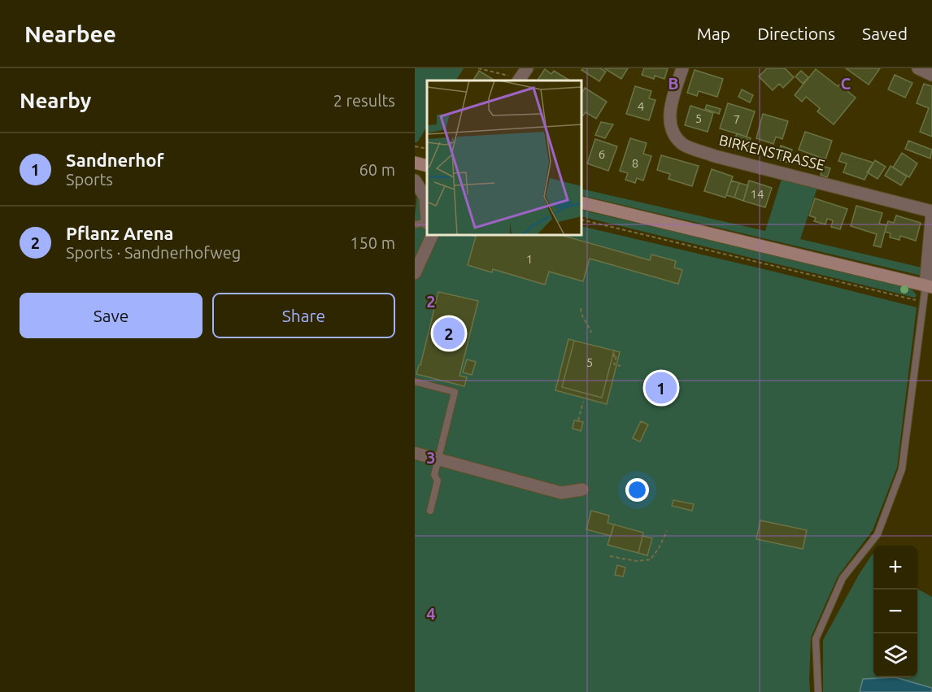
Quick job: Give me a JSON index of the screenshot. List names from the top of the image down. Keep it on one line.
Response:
{"streets":{"street":["BIRKENSTRASSE"]},"house_numbers":["4","5","7","6","8","14","1","5"],"page":{"header":"Nearbee","nav":["Map","Directions","Saved"],"heading":["Nearby","2 results"],"list":[{"mark":"1","name":"Sandnerhof","note":"Sports","value":"60 m"},{"mark":"2","name":"Pflanz Arena","note":"Sports · Sandnerhofweg","value":"150 m"}],"buttons":["Save","Share"],"pins":["2","1"],"map_buttons":["+","−"]},"grid":{"columns":["B","C"],"rows":["2","3","4"]}}
